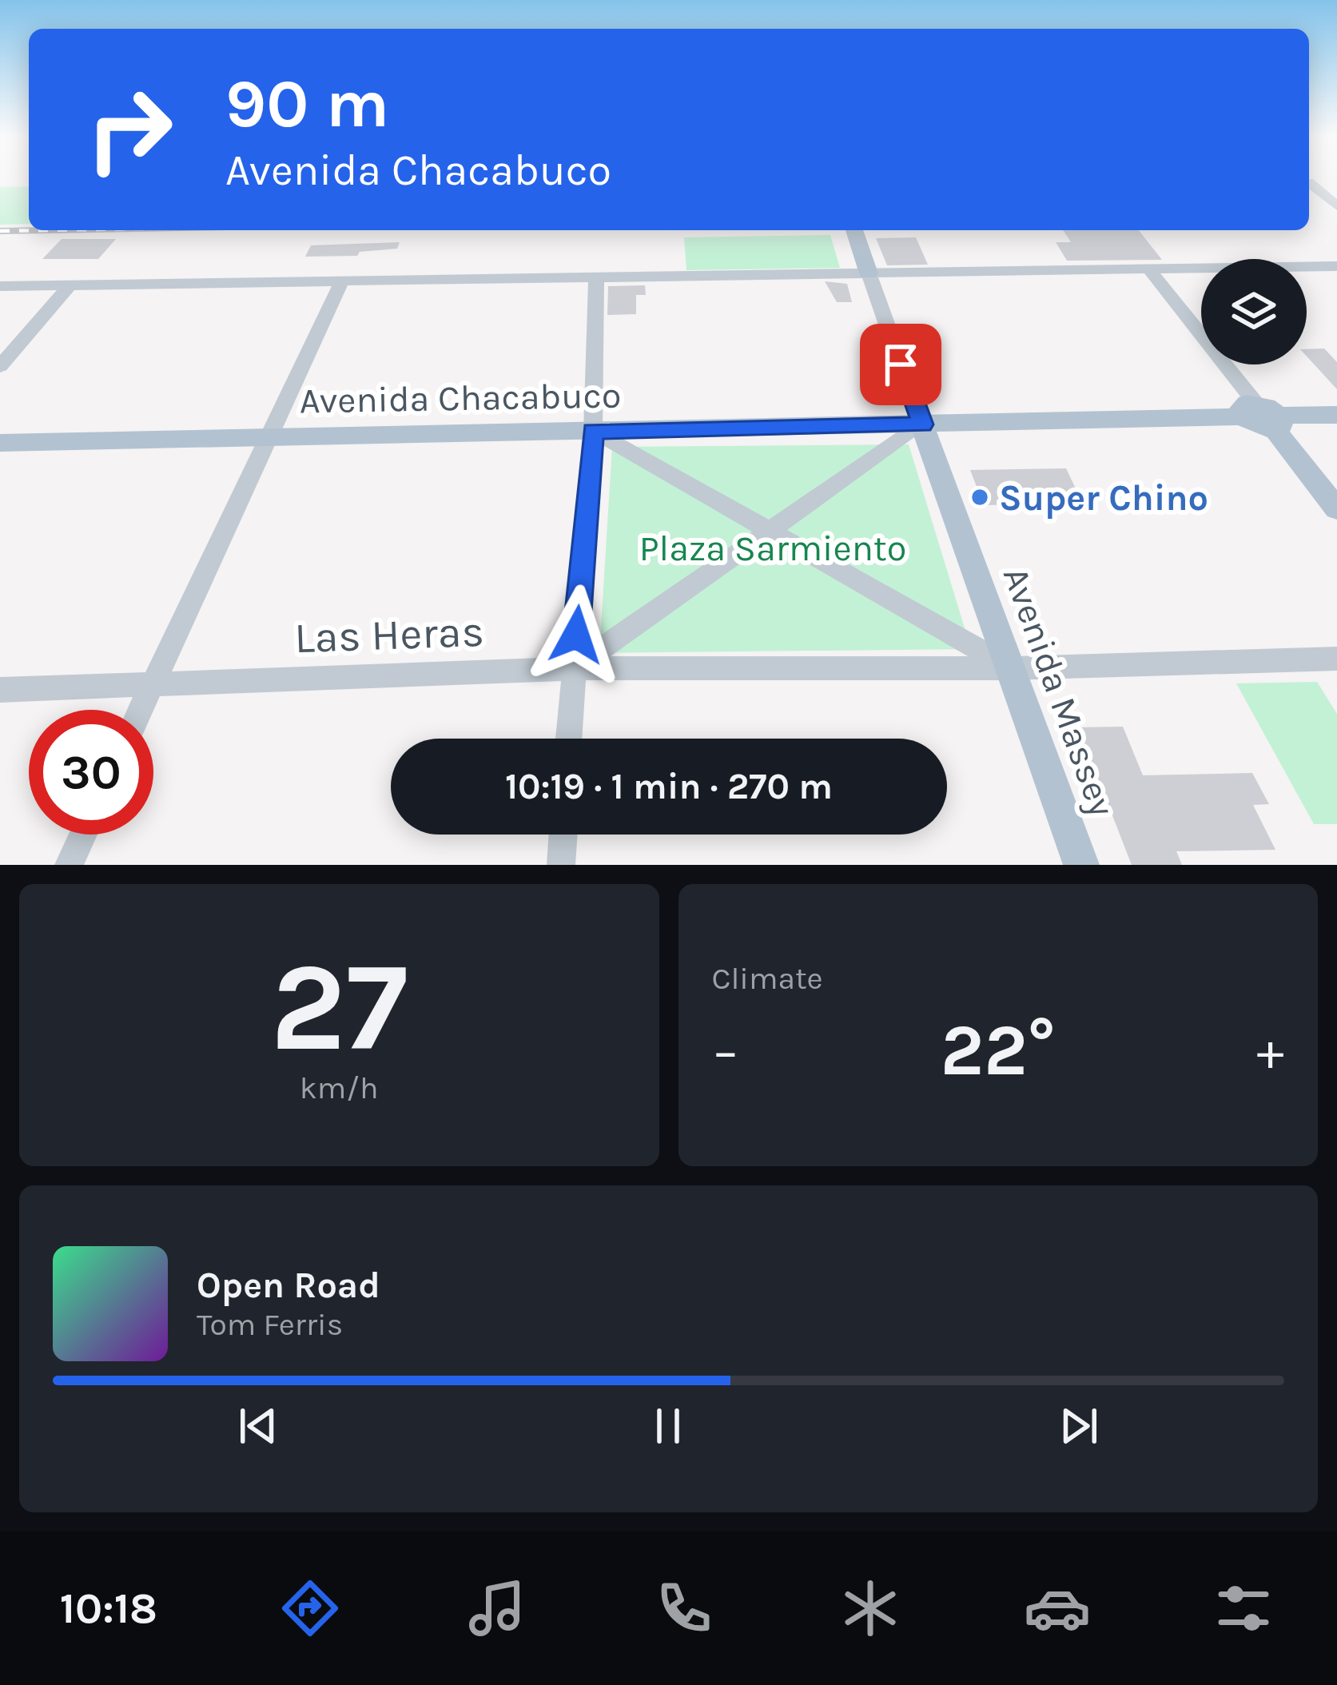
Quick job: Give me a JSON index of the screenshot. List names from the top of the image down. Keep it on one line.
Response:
{"streets":{"main road":["Avenida Chacabuco","Avenida Massey"],"street":["Las Heras"]},"crossings":[["Avenida Chacabuco","Avenida Massey"],["Las Heras","Avenida Massey"]],"parks":["Plaza Sarmiento"],"places":["Super Chino"],"page":{"turn":["90 m","Avenida Chacabuco"],"limit":"30","trip":"10:19 · 1 min · 270 m","tile":[["27","km/h"],"Climate"],"heat":["−","22°","+"],"song":["Open Road","Tom Ferris"],"tabs":"10:18"}}
